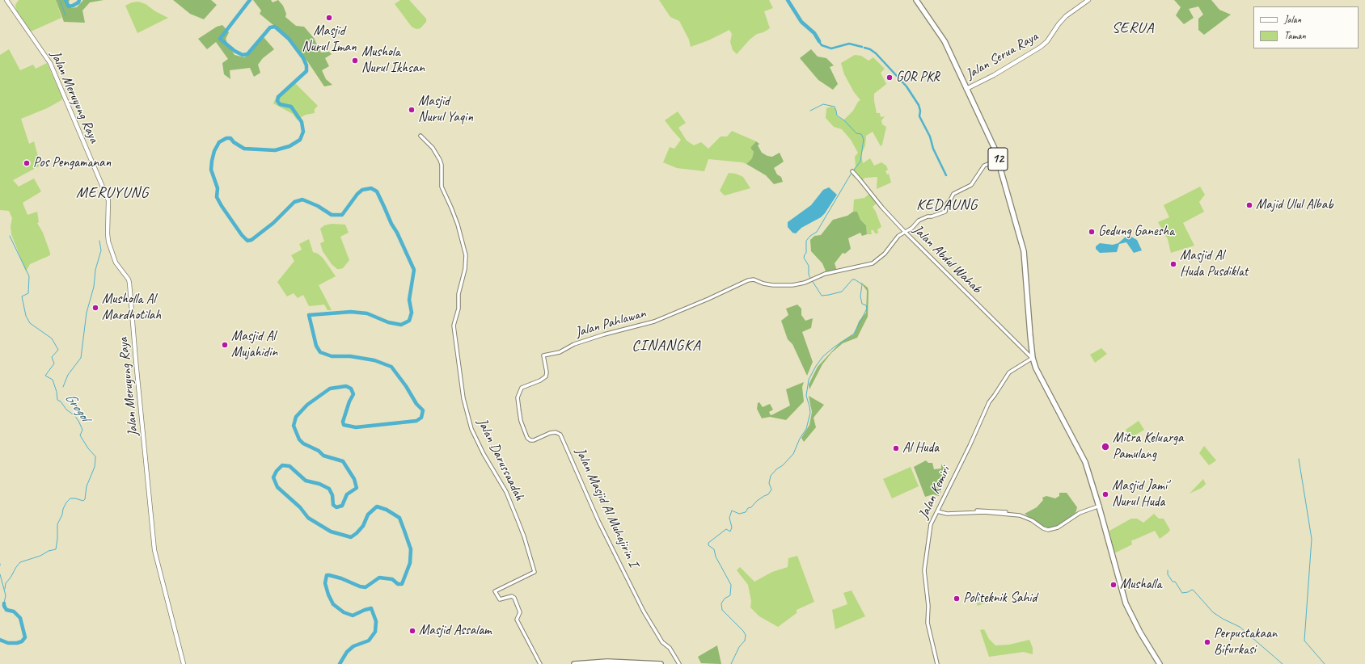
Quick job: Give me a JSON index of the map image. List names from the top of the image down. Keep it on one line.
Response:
{"streets":{"highway":["12"],"main road":["Jalan Serua Raya","Jalan Meruyung Raya"],"street":["Jalan Abdul Wahab","Jalan Pahlawan","Jalan Darussaadah","Jalan Kemiri","Jalan Masjid Al Muhajirin I"]},"crossings":[["Jalan Serua Raya","12"],["12","Jalan Abdul Wahab"],["12","Jalan Kemiri"],["Jalan Abdul Wahab","Jalan Pahlawan"],["Jalan Abdul Wahab","Jalan Kemiri"],["Jalan Pahlawan","Jalan Masjid Al Muhajirin I"]],"districts":["SERUA","MERUYUNG","KEDAUNG","CINANGKA"],"water":["Grogol"],"places":["Masjid Nurul Iman","Mushola Nurul Ikhsan","GOR PKR","Masjid Nurul Yaqin","Pos Pengamanan","Majid Ulul Albab","Gedung Ganesha","Masjid Al Huda Pusdiklat","Musholla Al Mardhotilah","Masjid Al Mujahidin","Mitra Keluarga Pamulang","Al Huda","Masjid Jami' Nurul Huda","Mushalla","Politeknik Sahid","Masjid Assalam","Perpustakaan Bifurkasi"],"legend":["Jalan","Taman"]}
